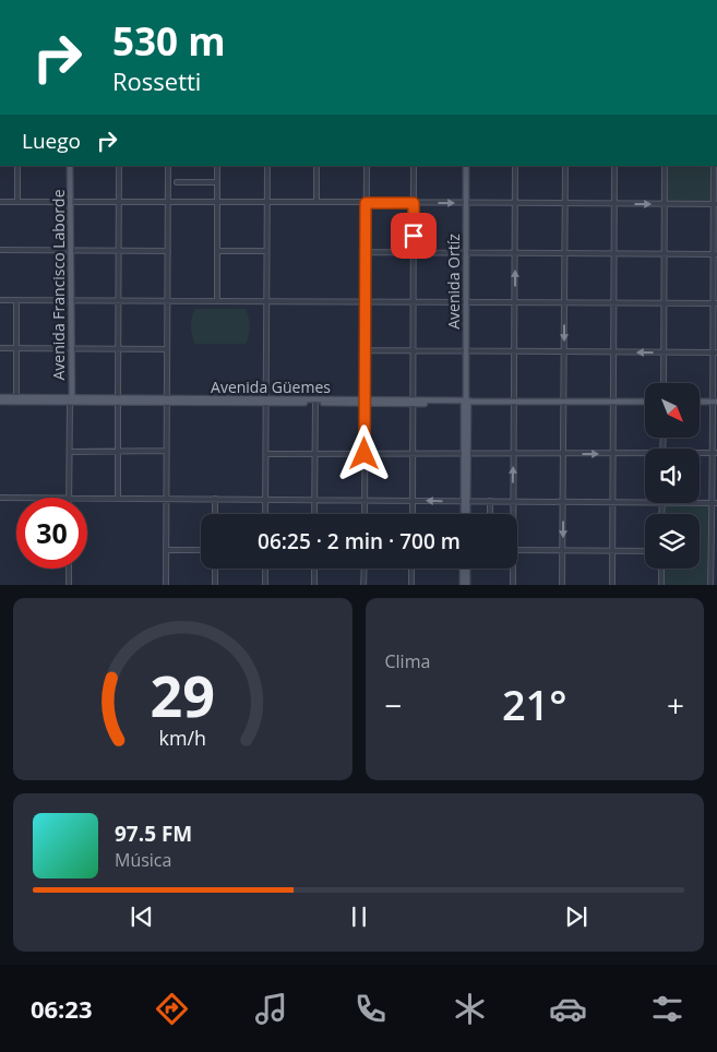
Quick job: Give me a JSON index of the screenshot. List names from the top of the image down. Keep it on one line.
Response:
{"streets":{"main road":["Avenida Ortíz","Avenida Francisco Laborde","Avenida Güemes"]},"crossings":[["Avenida Ortíz","Avenida Güemes"],["Avenida Francisco Laborde","Avenida Güemes"]],"north":"bottom right","page":{"turn":["530 m","Rossetti"],"then":"Luego","limit":"30","trip":"06:25 · 2 min · 700 m","tile":"Clima","heat":["−","21°","+"],"song":["97.5 FM","Música"],"tabs":"06:23","gauge":["29","km/h"]}}
